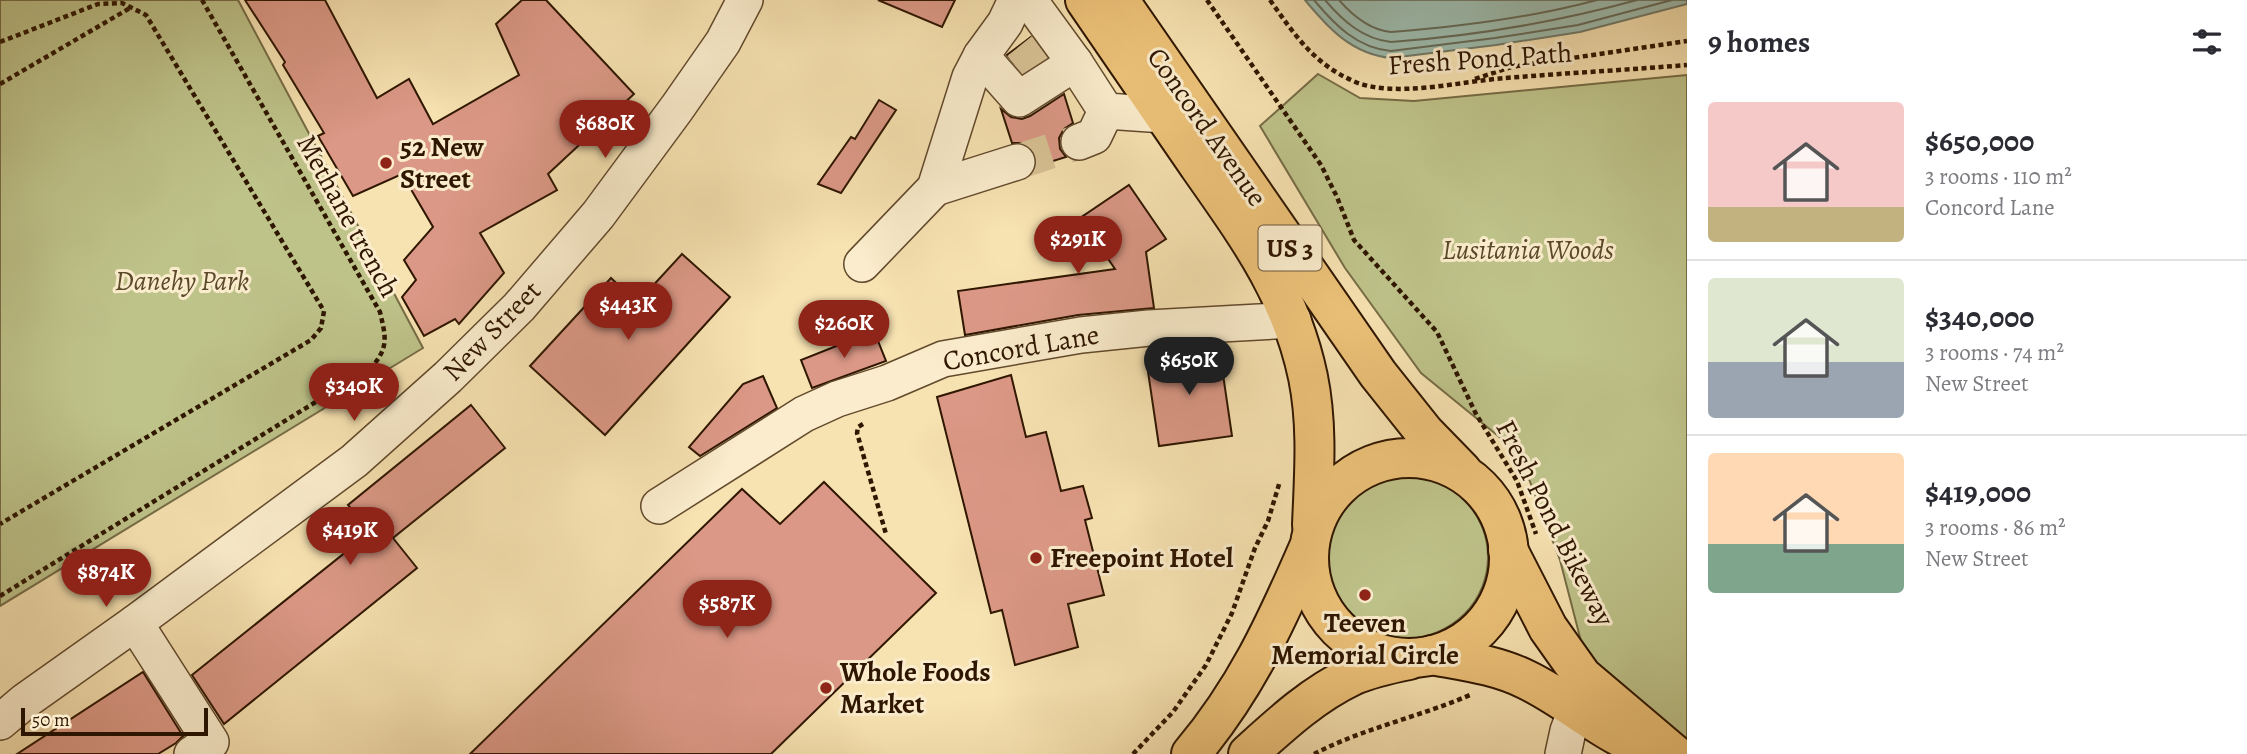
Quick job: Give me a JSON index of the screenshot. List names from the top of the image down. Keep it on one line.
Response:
{"streets":{"main road":["Concord Avenue","US 3"],"street":["New Street","Concord Lane"],"path":["Fresh Pond Path","Methane trench","Fresh Pond Bikeway"]},"crossings":[["Concord Avenue","US 3"],["Concord Avenue","Concord Lane"],["Concord Avenue","Fresh Pond Bikeway"],["US 3","Fresh Pond Bikeway"]],"parks":["Lusitania Woods","Danehy Park"],"places":["52 New Street","Freepoint Hotel","Teeven Memorial Circle","Whole Foods Market"],"scale_bar":"50 m","page":{"heading":"9 homes","list":[{"name":"$650,000","note":"3 rooms · 110 m² · Concord Lane"},{"name":"$340,000","note":"3 rooms · 74 m² · New Street"},{"name":"$419,000","note":"3 rooms · 86 m² · New Street"}],"price":["$680K","$291K","$443K","$260K","$650K","$340K","$419K","$874K","$587K"],"scale":"50 m"}}
